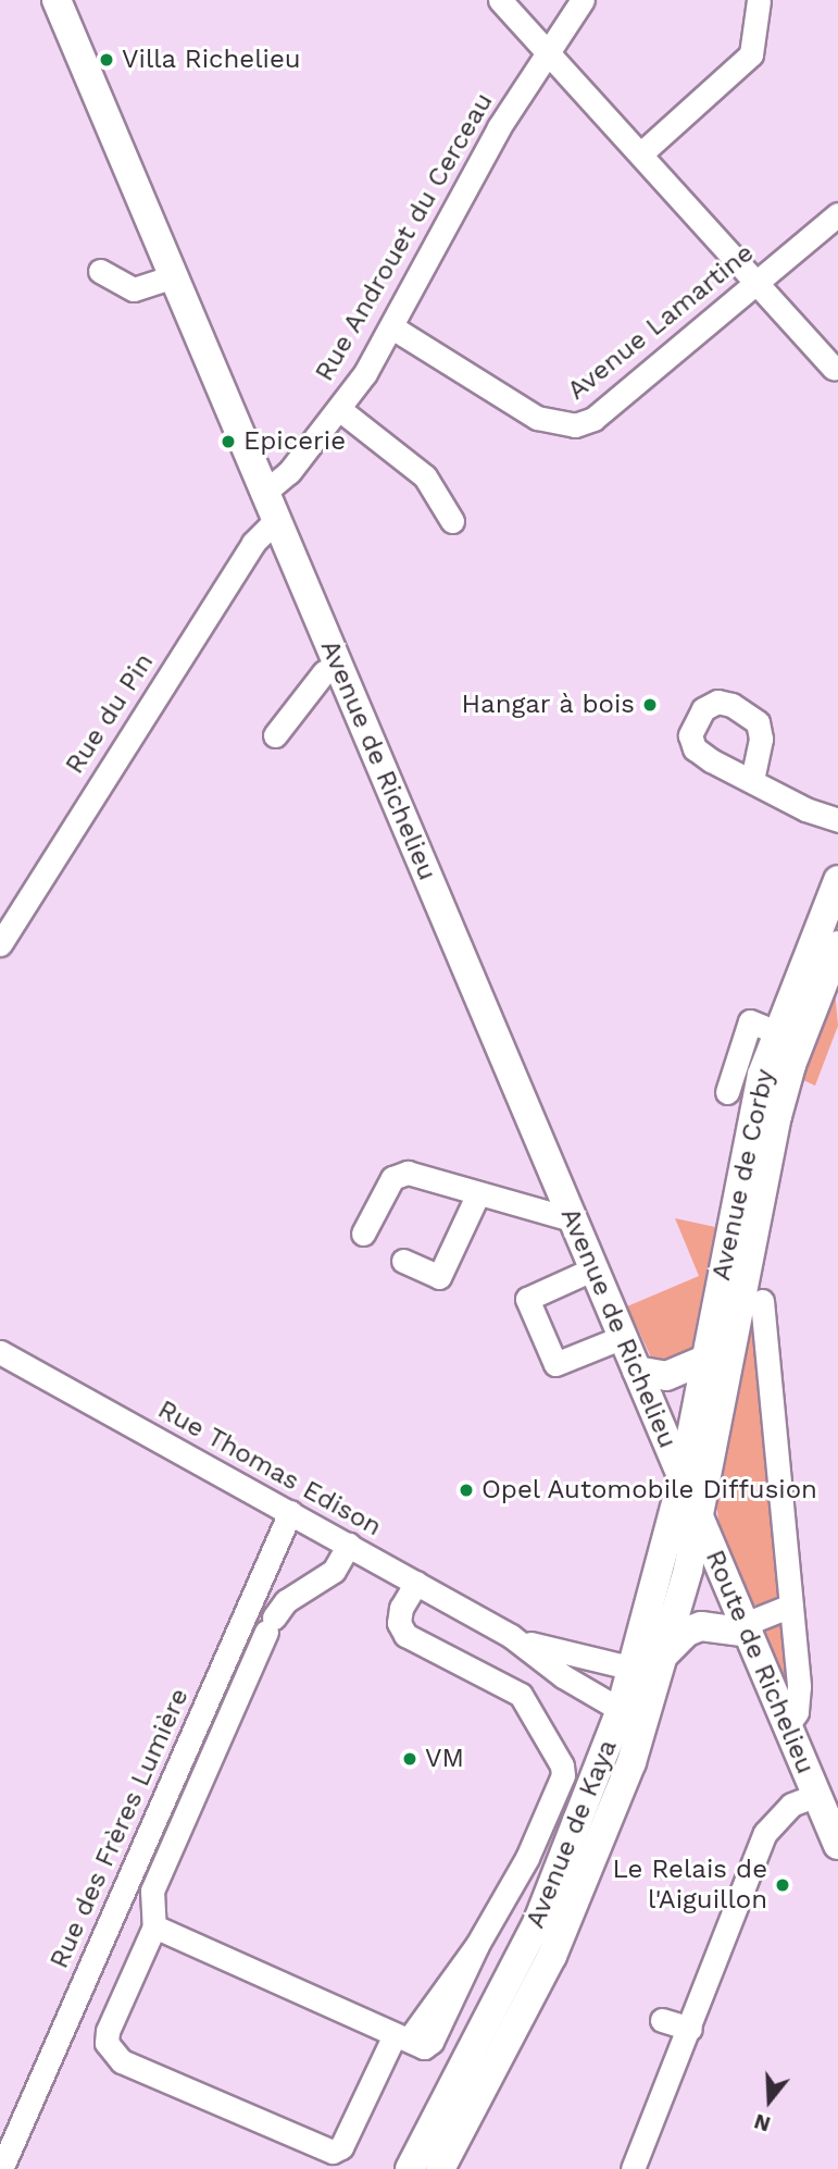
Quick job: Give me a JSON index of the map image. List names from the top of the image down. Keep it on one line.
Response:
{"streets":{"main road":["Avenue de Richelieu","Avenue de Corby","Route de Richelieu","Avenue de Kaya"],"street":["Rue Androuet du Cerceau","Avenue Lamartine","Rue du Pin","Rue Thomas Edison","Rue des Frères Lumière"]},"crossings":[["Rue Androuet du Cerceau","Avenue Lamartine"],["Rue Androuet du Cerceau","Avenue de Richelieu"],["Rue du Pin","Avenue de Richelieu"],["Avenue de Richelieu","Avenue de Corby"],["Avenue de Richelieu","Route de Richelieu"],["Avenue de Richelieu","Avenue de Kaya"],["Avenue de Corby","Route de Richelieu"],["Avenue de Corby","Avenue de Kaya"],["Rue Thomas Edison","Rue des Frères Lumière"],["Rue Thomas Edison","Avenue de Kaya"],["Route de Richelieu","Avenue de Kaya"]],"places":["Villa Richelieu","Epicerie","Hangar à bois","Opel Automobile Diffusion","VM","Le Relais de l'Aiguillon"],"north":"bottom"}
